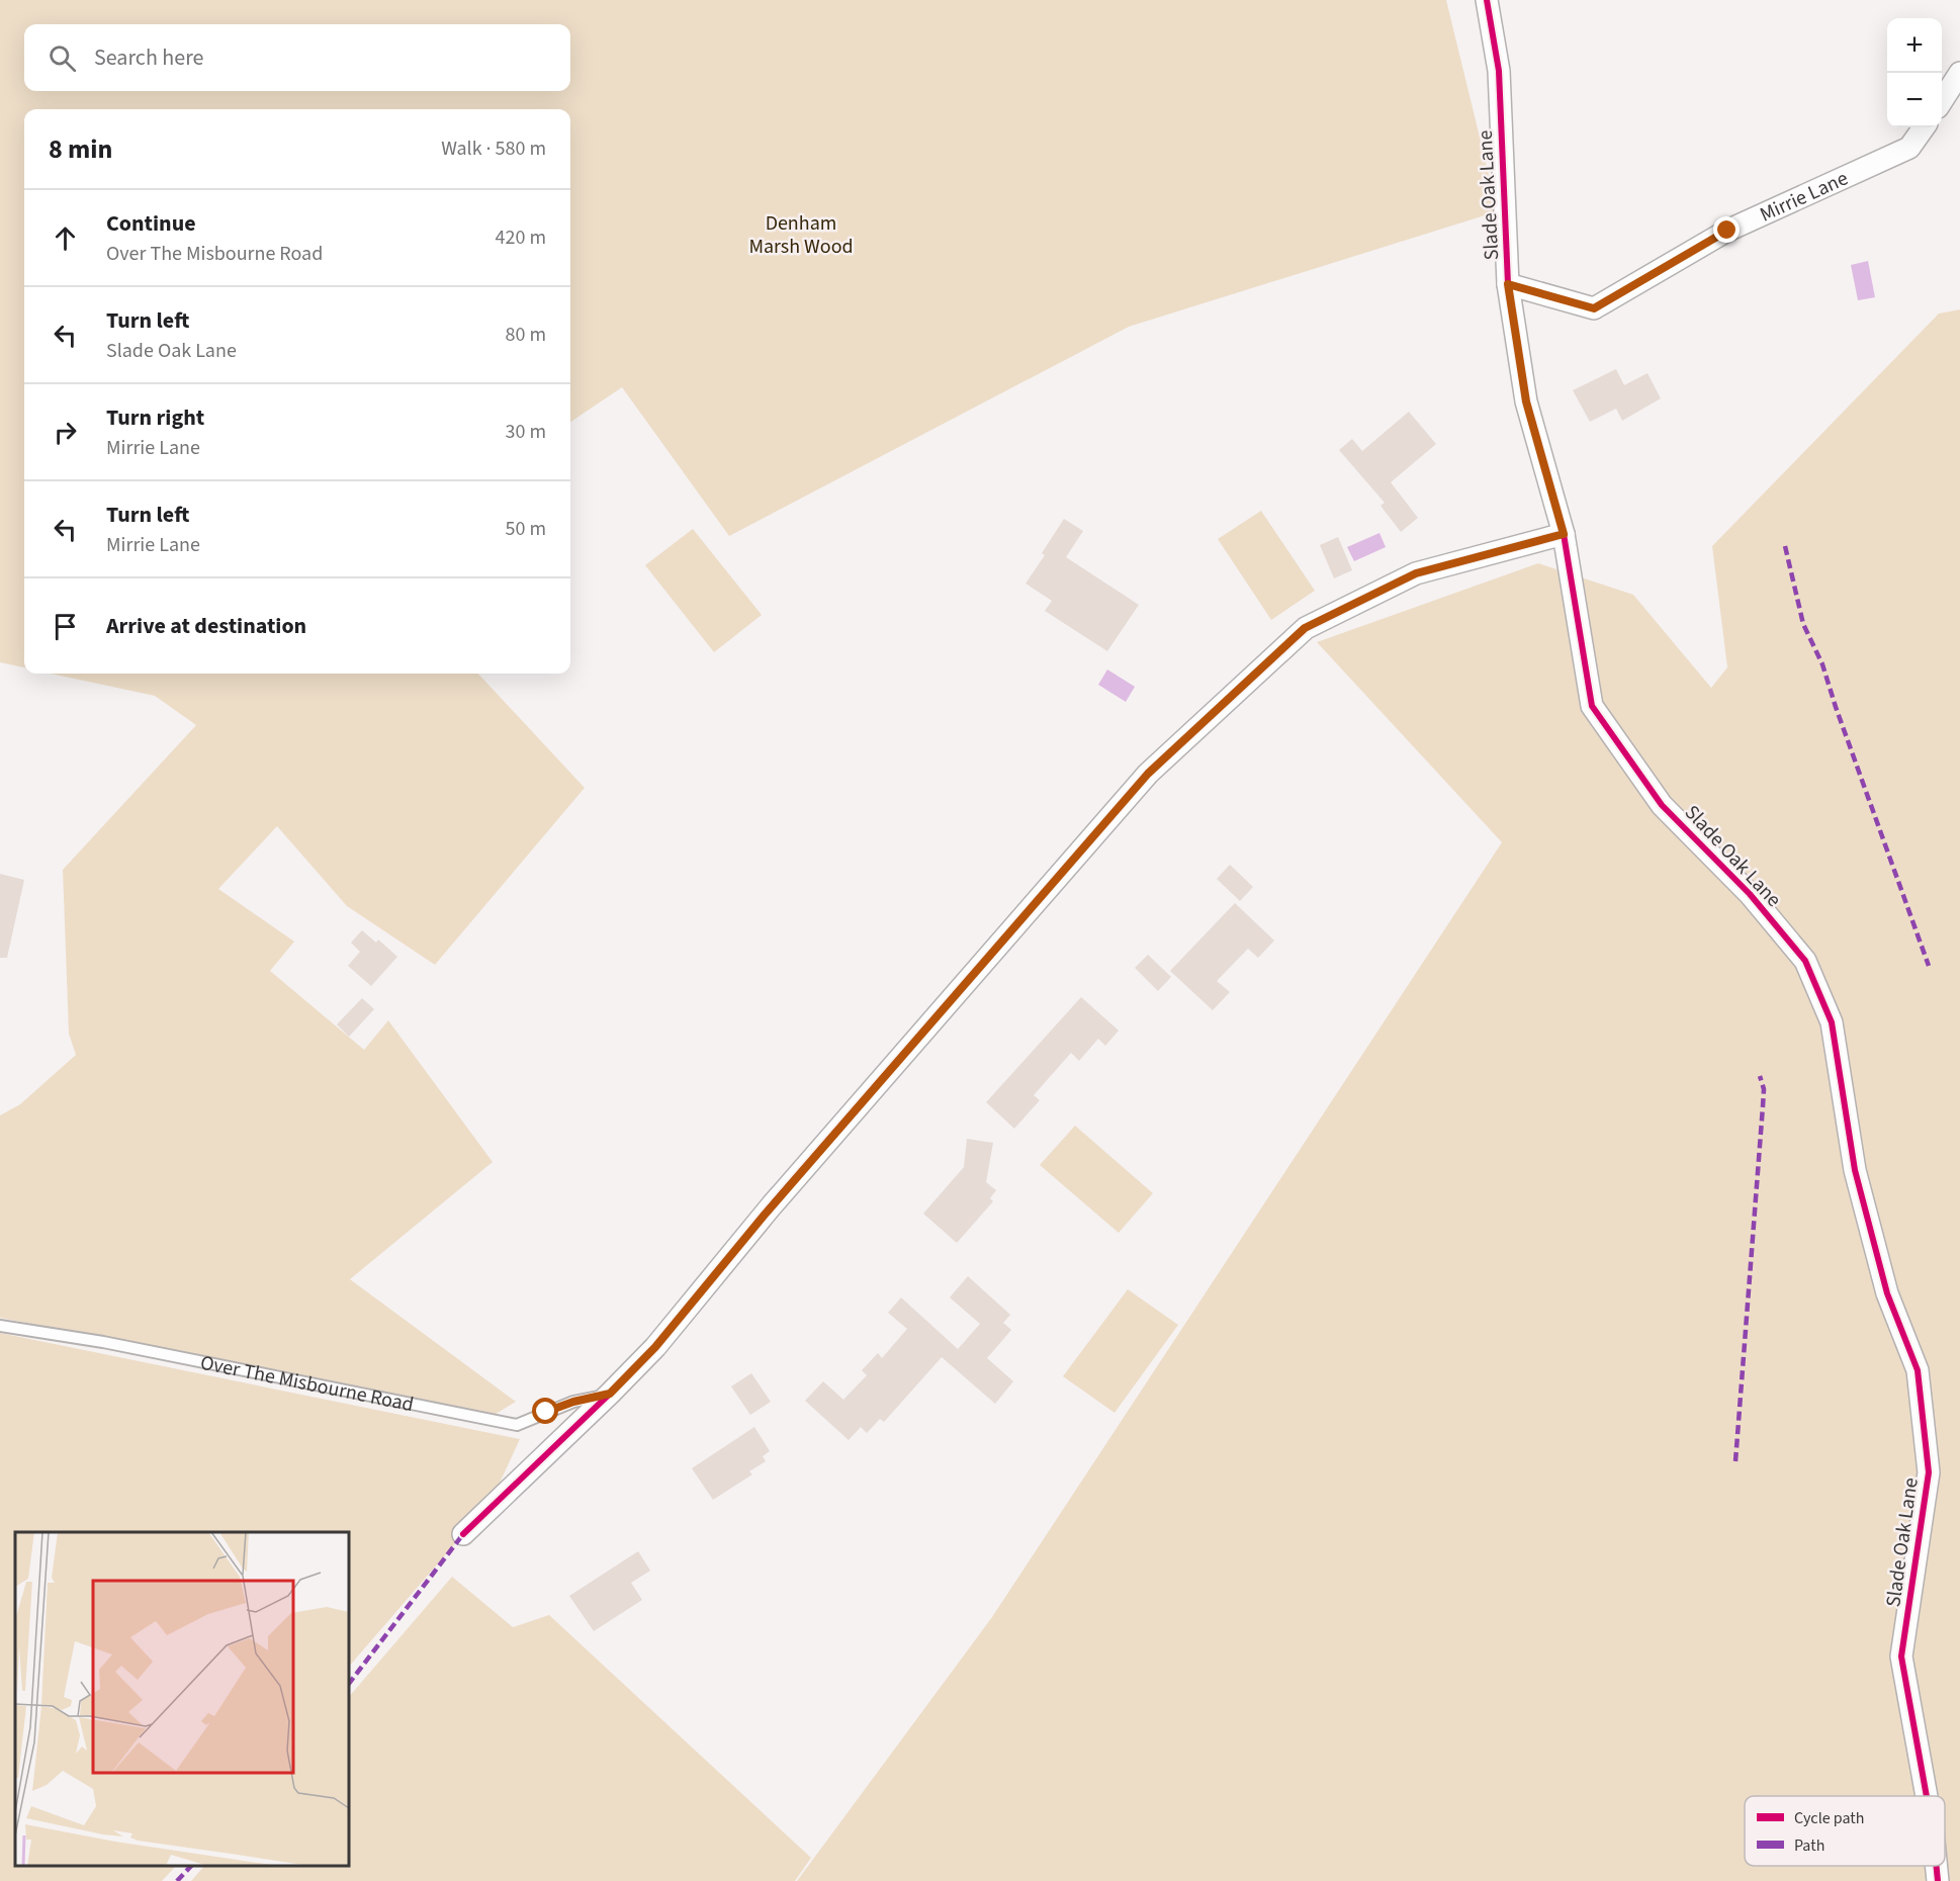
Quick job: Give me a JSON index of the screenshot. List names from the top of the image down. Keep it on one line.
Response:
{"streets":{"street":["Slade Oak Lane","Mirrie Lane"],"lane":["Over The Misbourne Road"]},"crossings":[["Slade Oak Lane","Mirrie Lane"]],"parks":["Denham Marsh Wood"],"legend":["Cycle path","Path"],"page":{"map_buttons":["+","−"],"search":"Search here","heading":["8 min","Walk · 580 m"],"list":[["Continue","Over The Misbourne Road","420 m"],["Turn left","Slade Oak Lane","80 m"],["Turn right","Mirrie Lane","30 m"],["Turn left","Mirrie Lane","50 m"],"Arrive at destination"]}}
